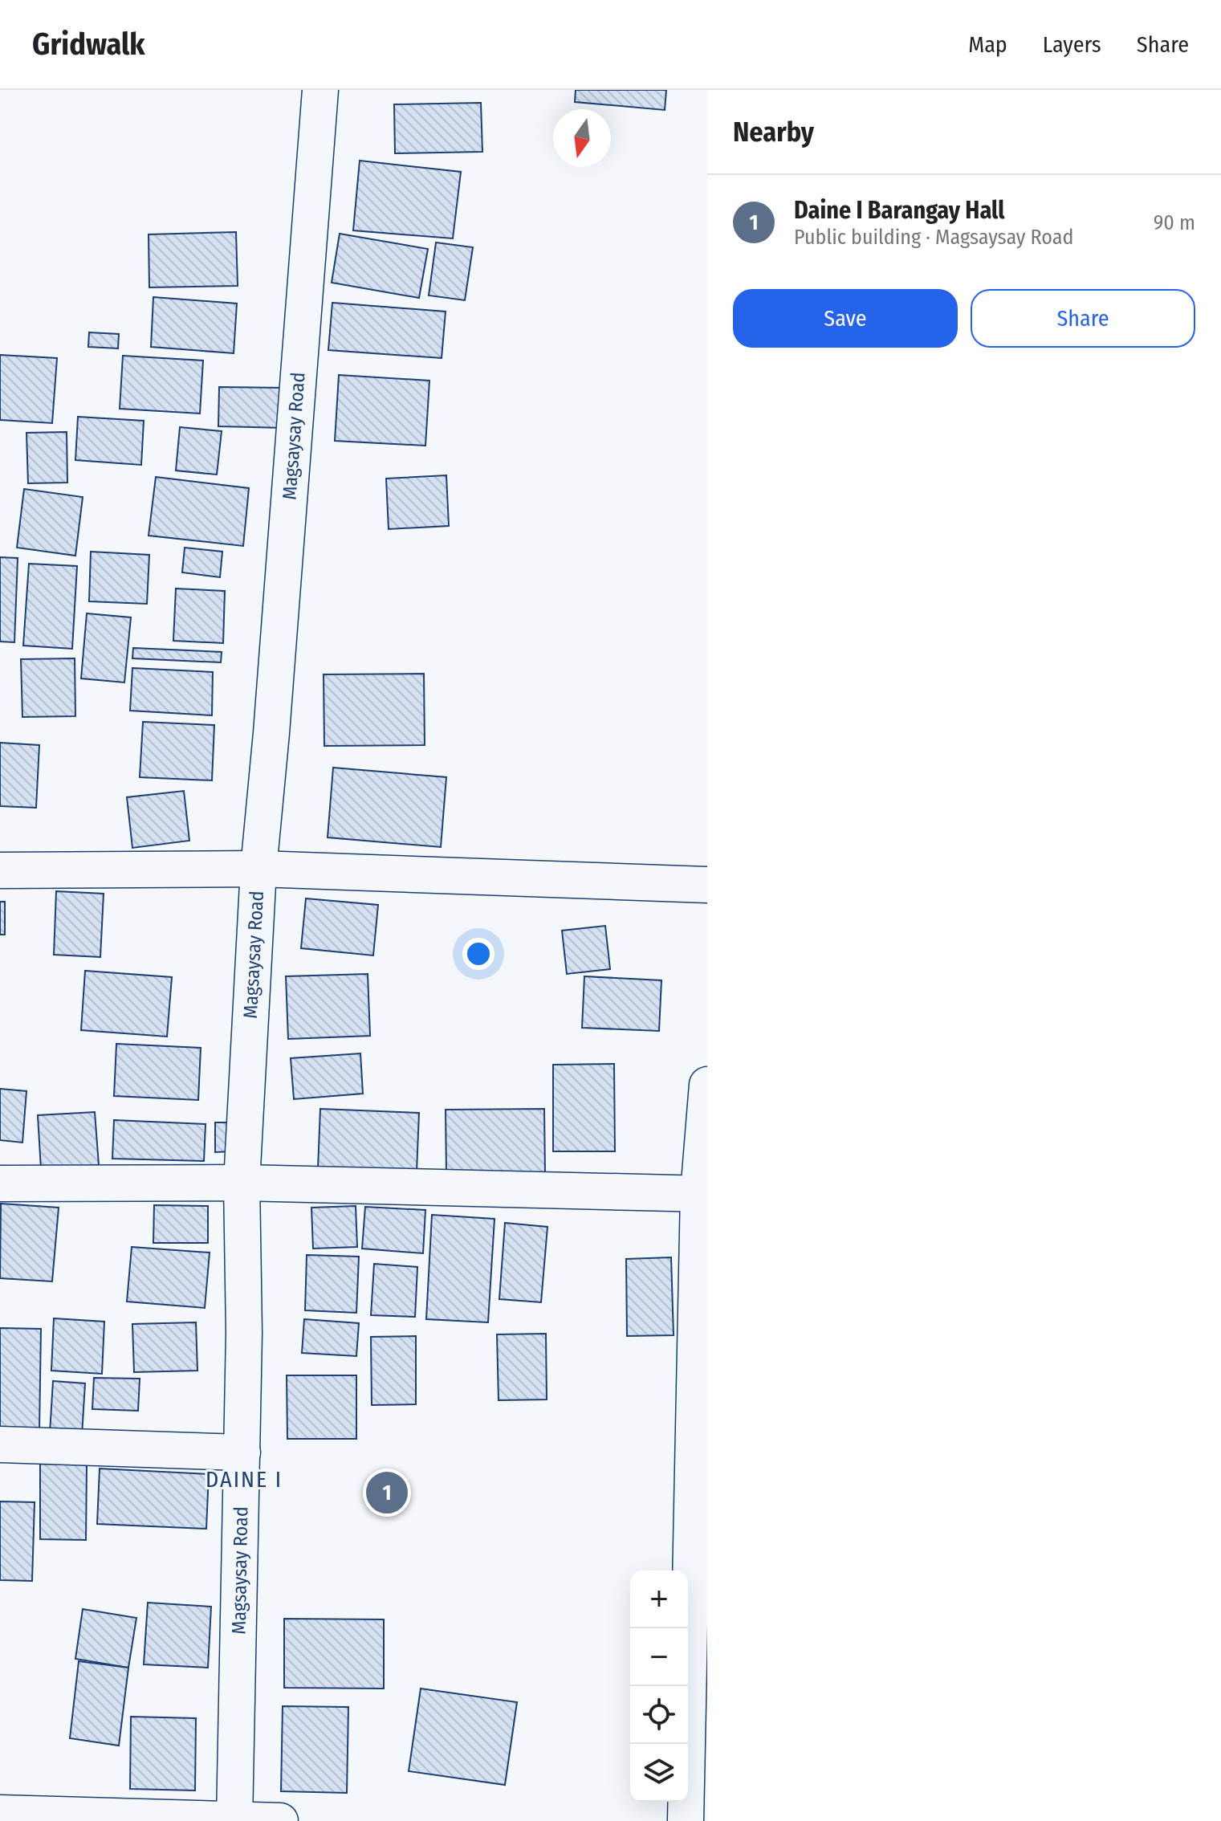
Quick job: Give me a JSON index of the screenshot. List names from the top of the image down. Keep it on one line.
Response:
{"streets":{"street":["Magsaysay Road"]},"districts":["DAINE I"],"north":"bottom","page":{"header":"Gridwalk","nav":["Map","Layers","Share"],"heading":"Nearby","list":[{"mark":"1","name":"Daine I Barangay Hall","note":"Public building · Magsaysay Road","value":"90 m"}],"buttons":["Save","Share"],"pins":"1","map_buttons":["+","−"]}}
